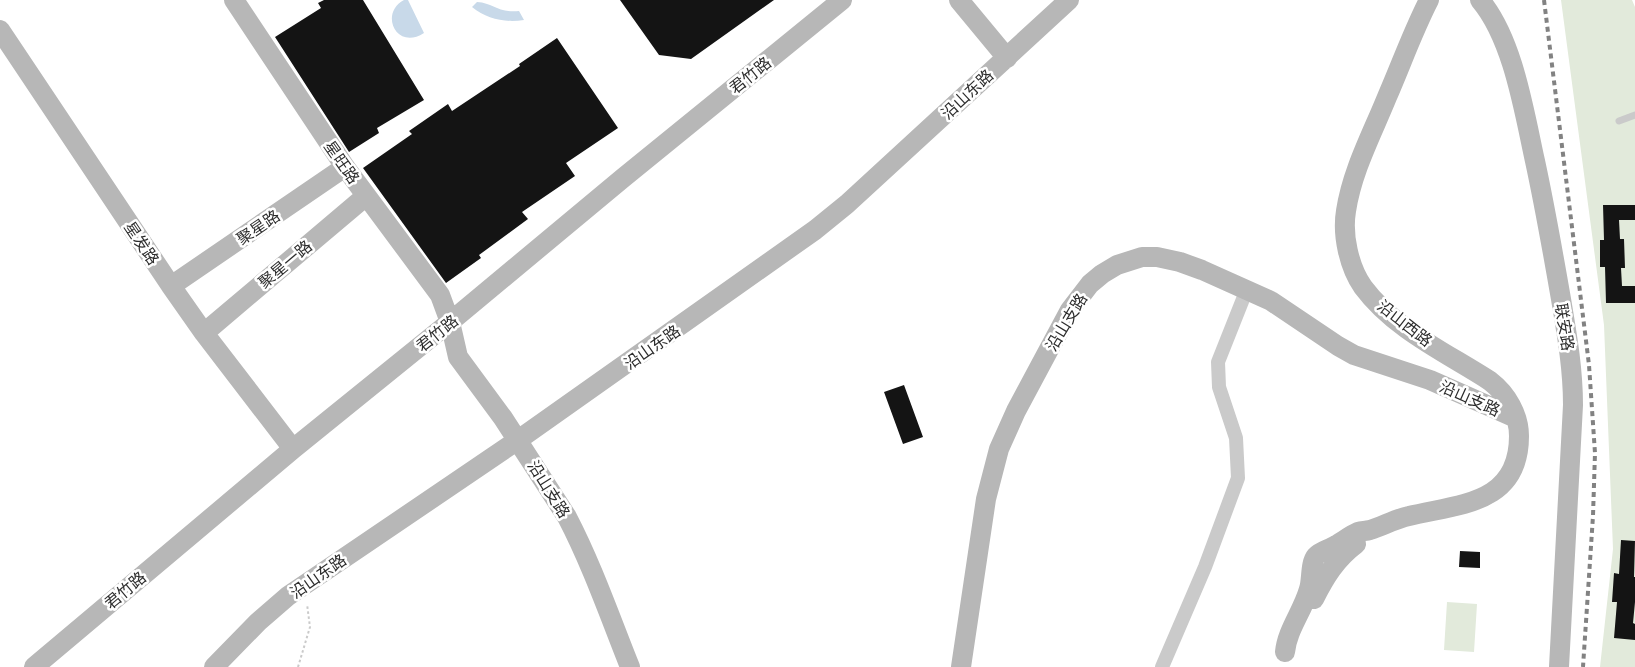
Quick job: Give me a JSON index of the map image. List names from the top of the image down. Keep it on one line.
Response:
{"streets":{"street":["君竹路","沿山东路","星旺路","聚星路","星发路","聚星一路","沿山支路","沿山西路","联安路"]},"crossings":[["君竹路","星旺路"],["君竹路","星发路"],["君竹路","沿山支路"],["沿山东路","沿山支路"],["星旺路","聚星路"],["星旺路","聚星一路"],["星旺路","沿山支路"],["聚星路","星发路"],["星发路","聚星一路"],["沿山支路","沿山西路"]]}
